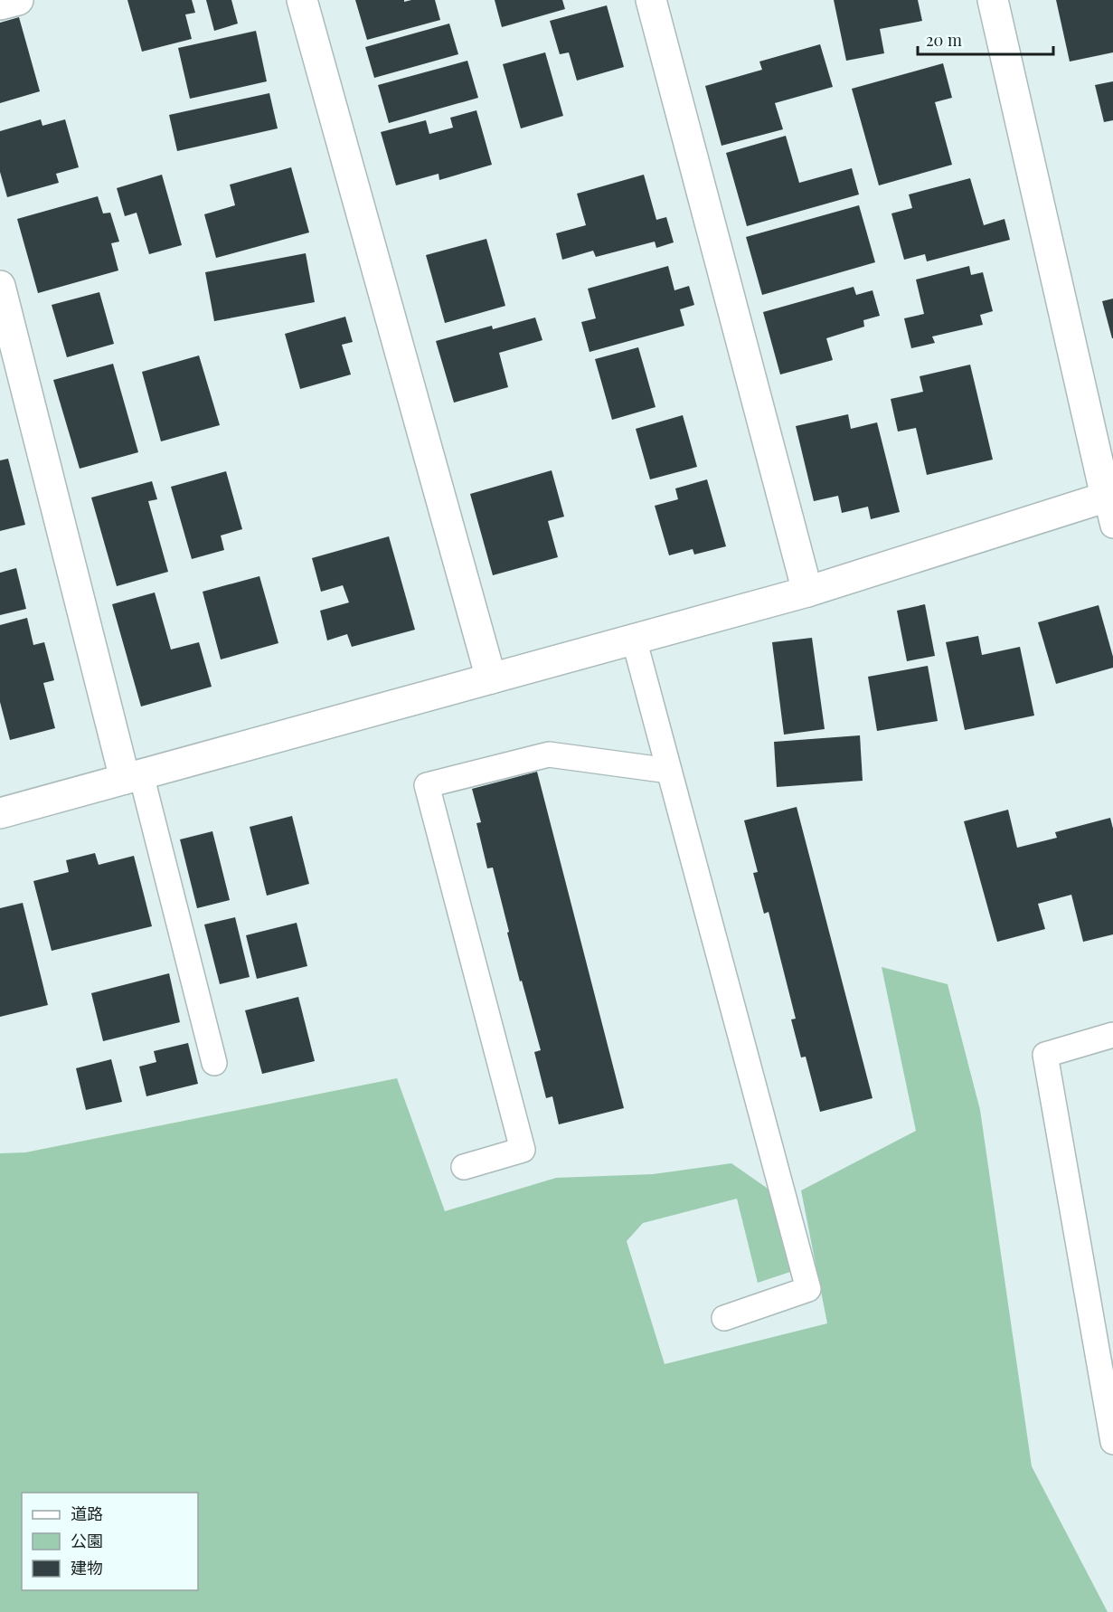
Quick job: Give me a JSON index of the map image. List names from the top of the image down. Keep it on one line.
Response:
{"legend":["道路","公園","建物"],"scale_bar":"20 m"}
